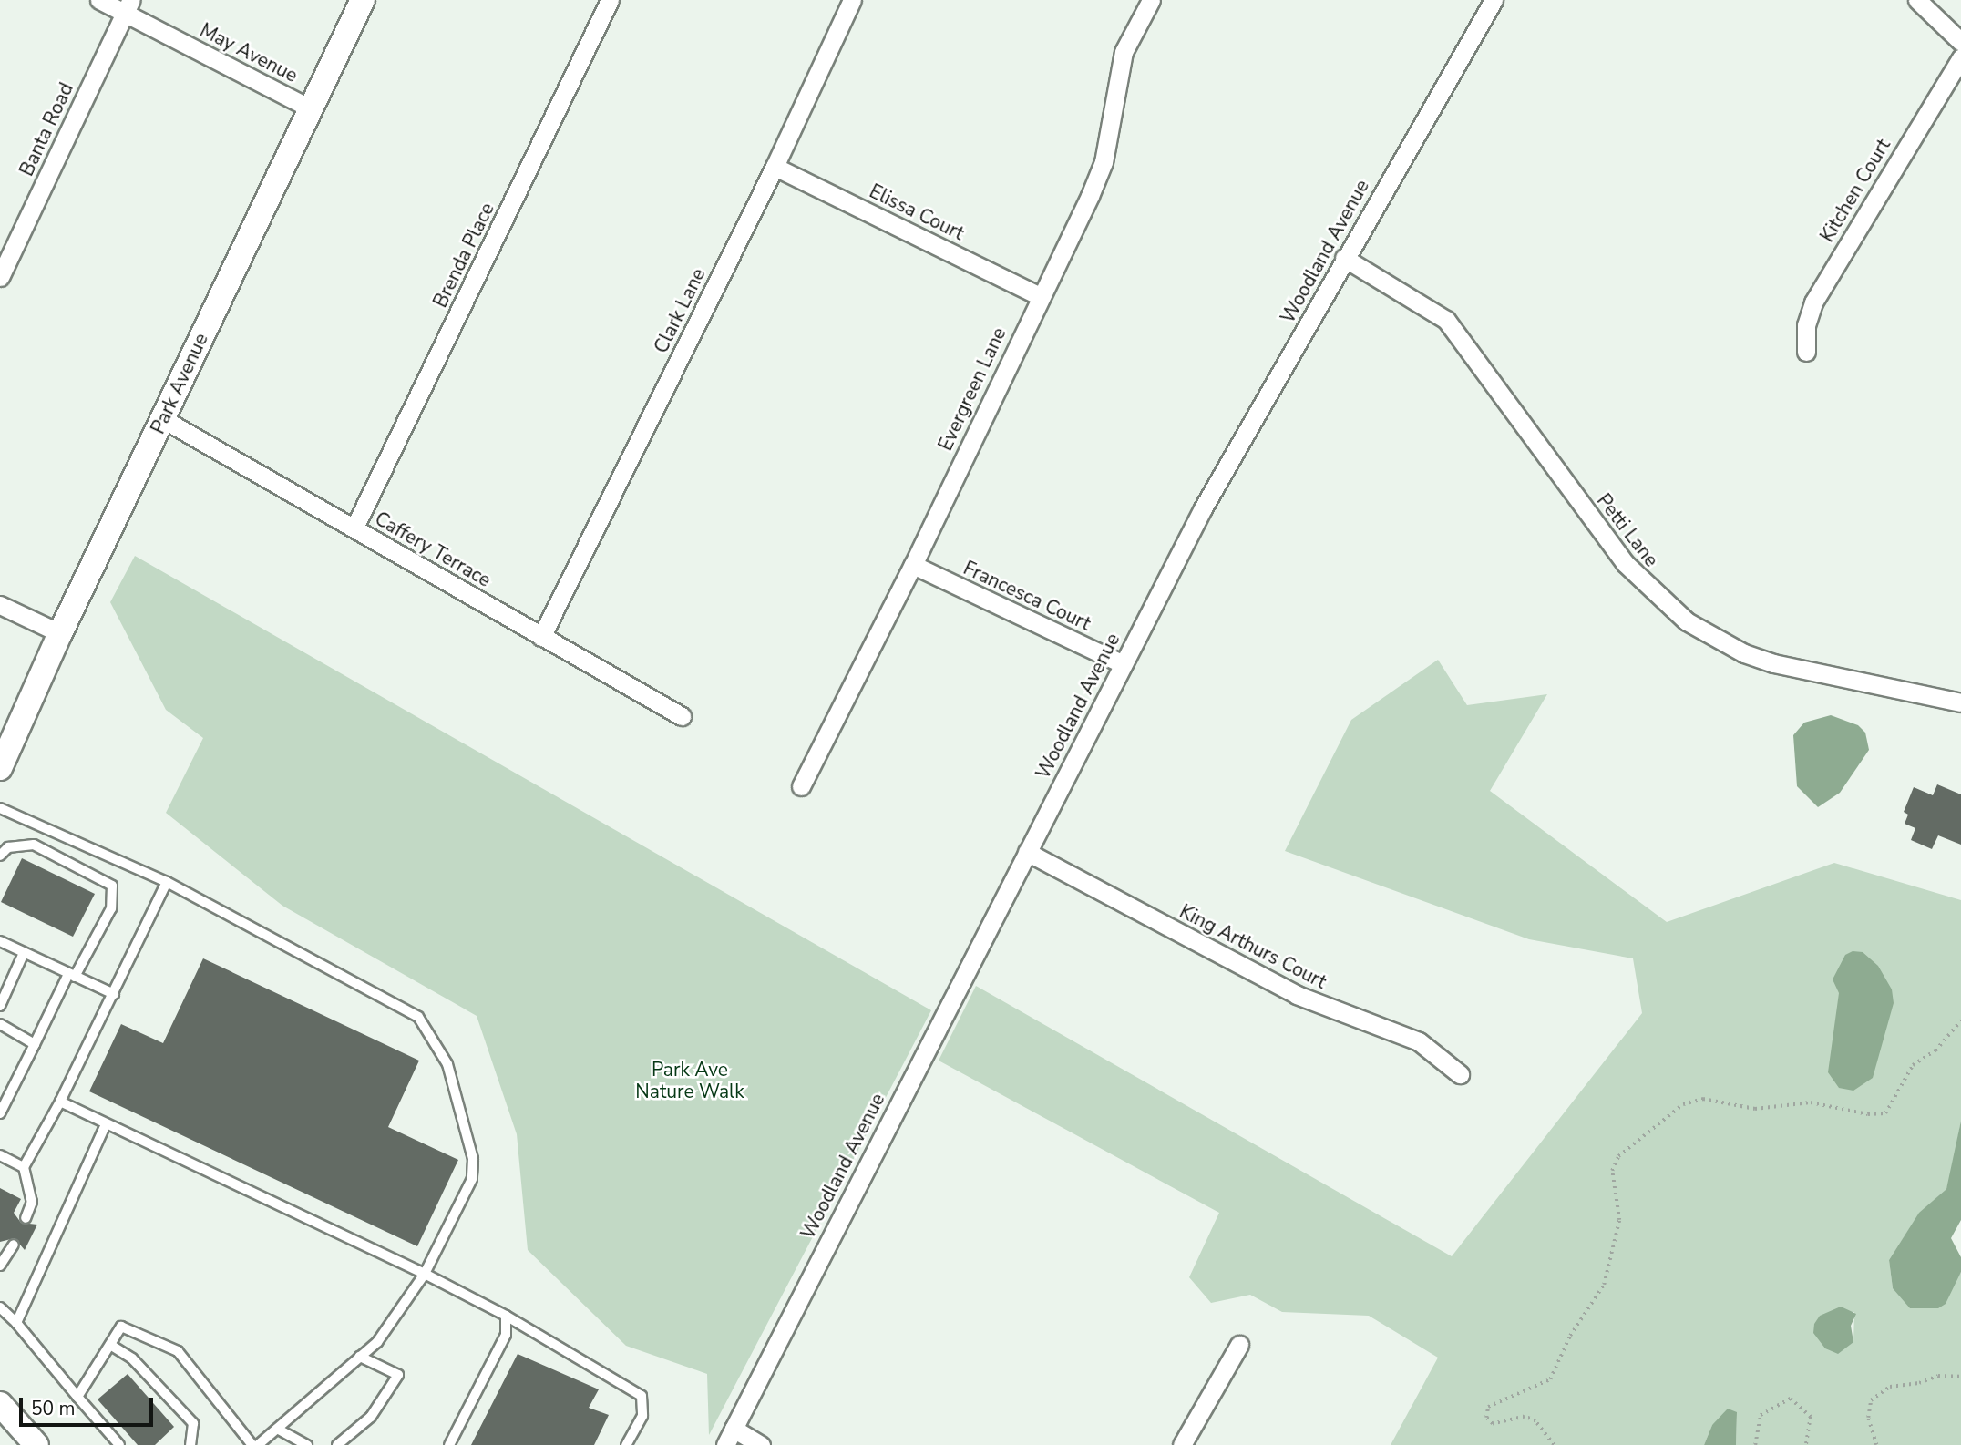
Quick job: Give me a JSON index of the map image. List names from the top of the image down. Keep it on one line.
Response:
{"streets":{"main road":["Park Avenue"],"street":["May Avenue","Banta Road","Kitchen Court","Elissa Court","Woodland Avenue","Brenda Place","Clark Lane","Evergreen Lane","Petti Lane","Caffery Terrace","Francesca Court","King Arthurs Court"]},"crossings":[["May Avenue","Banta Road"],["May Avenue","Park Avenue"],["Elissa Court","Clark Lane"],["Elissa Court","Evergreen Lane"],["Woodland Avenue","Petti Lane"],["Woodland Avenue","Francesca Court"],["Woodland Avenue","King Arthurs Court"],["Brenda Place","Caffery Terrace"],["Clark Lane","Caffery Terrace"],["Park Avenue","Caffery Terrace"],["Evergreen Lane","Francesca Court"]],"parks":["Park Ave Nature Walk"],"scale_bar":"50 m"}
